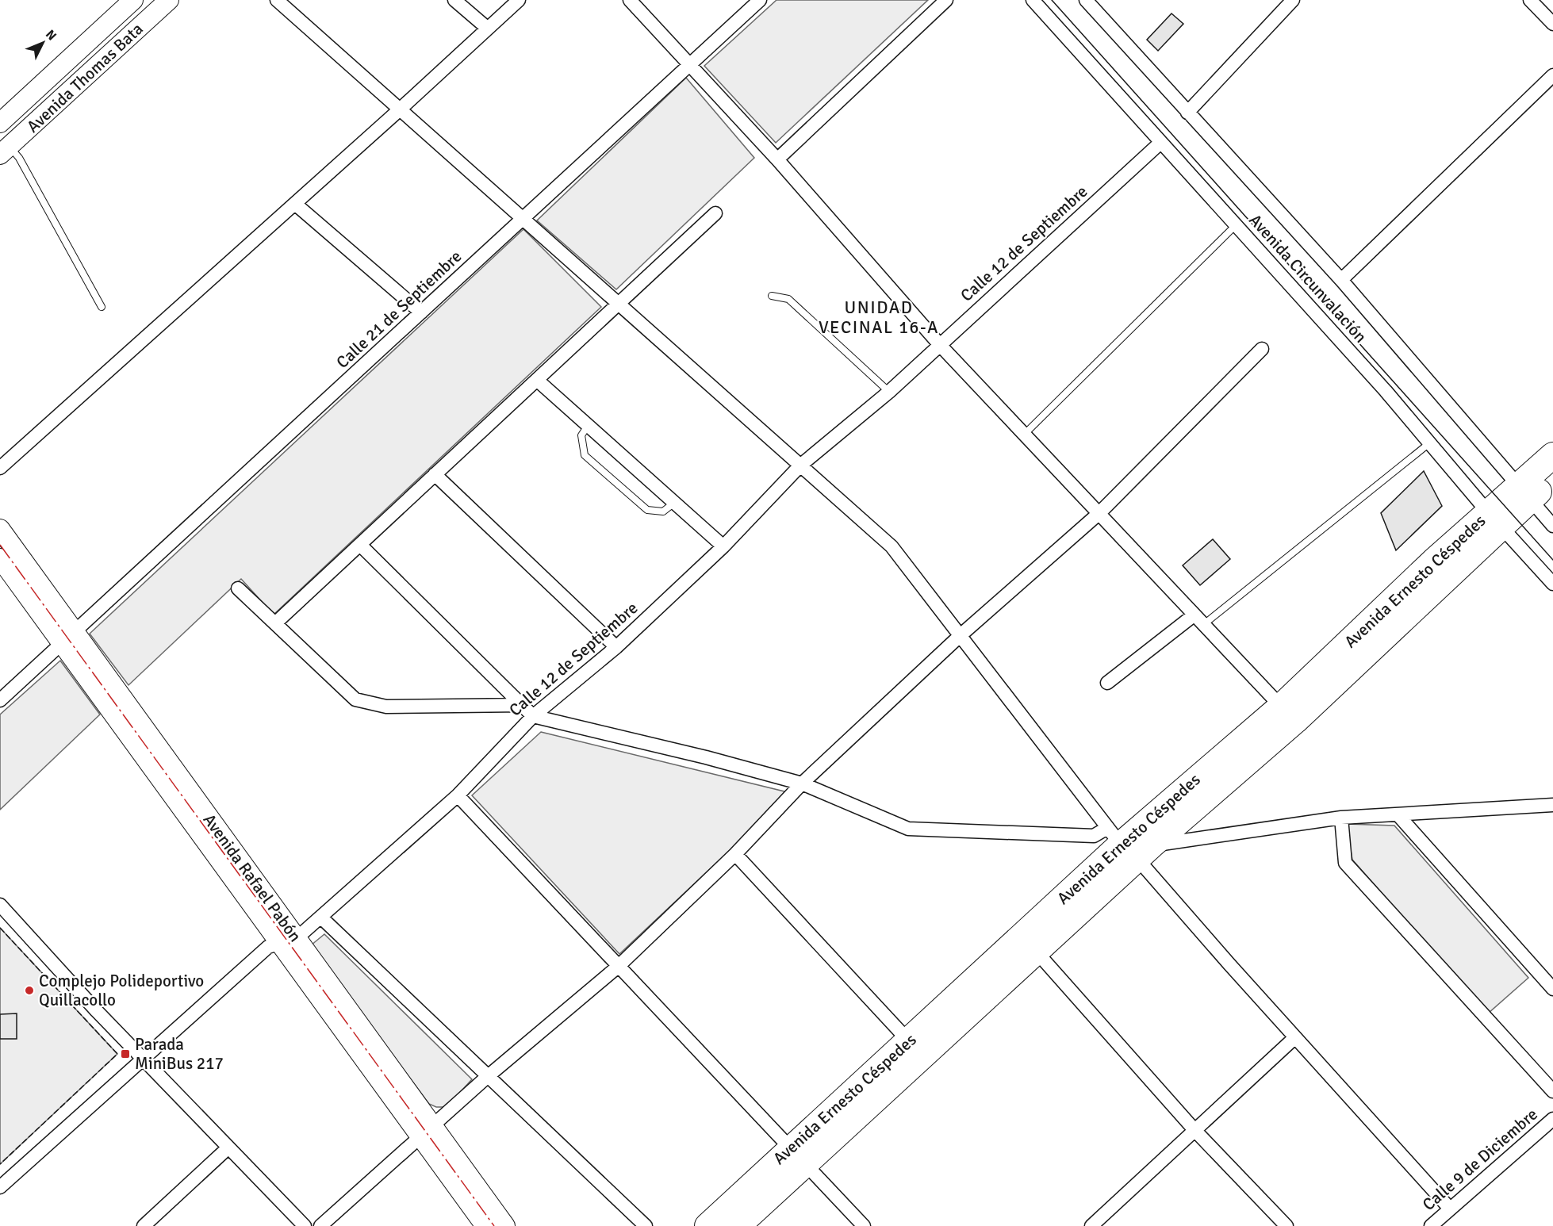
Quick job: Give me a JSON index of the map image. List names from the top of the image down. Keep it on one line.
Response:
{"streets":{"highway":["Avenida Ernesto Céspedes"],"main road":["Avenida Thomas Bata","Avenida Rafael Pabón"],"street":["Calle 12 de Septiembre","Avenida Circunvalación","Calle 21 de Septiembre","Calle 9 de Diciembre"]},"crossings":[["Calle 12 de Septiembre","Avenida Circunvalación"],["Calle 12 de Septiembre","Avenida Rafael Pabón"],["Avenida Circunvalación","Avenida Ernesto Céspedes"],["Calle 21 de Septiembre","Avenida Rafael Pabón"]],"districts":["UNIDAD VECINAL 16-A"],"places":{"other":["Complejo Polideportivo Quillacollo"],"transit":["Parada MiniBus 217"]},"north":"top right"}
